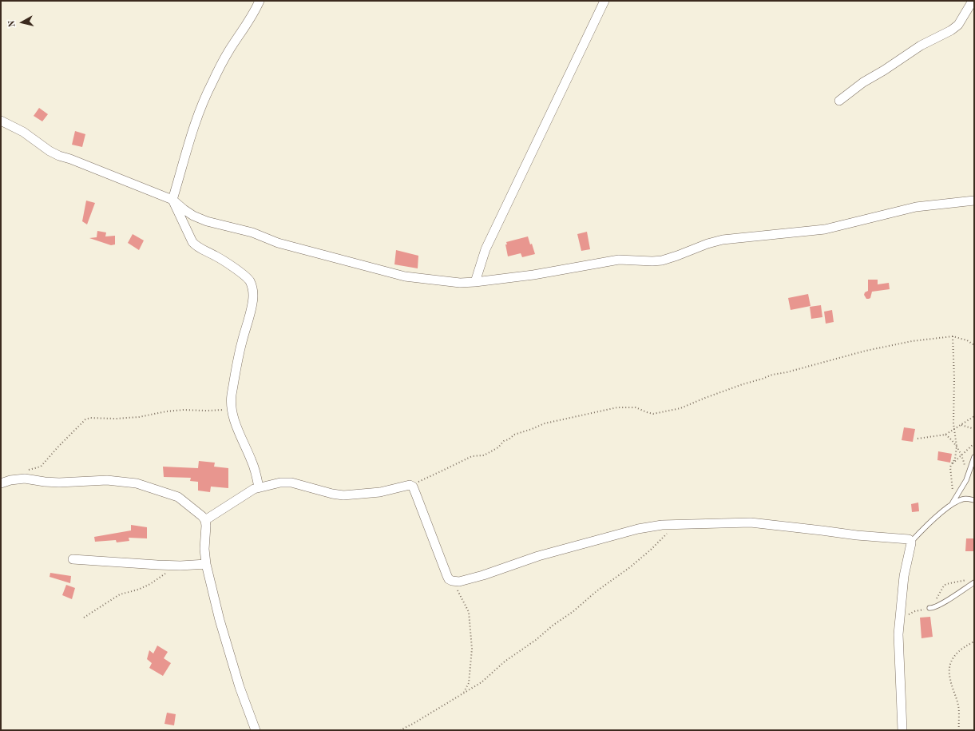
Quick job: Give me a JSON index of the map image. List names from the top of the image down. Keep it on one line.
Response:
{"north":"left"}
